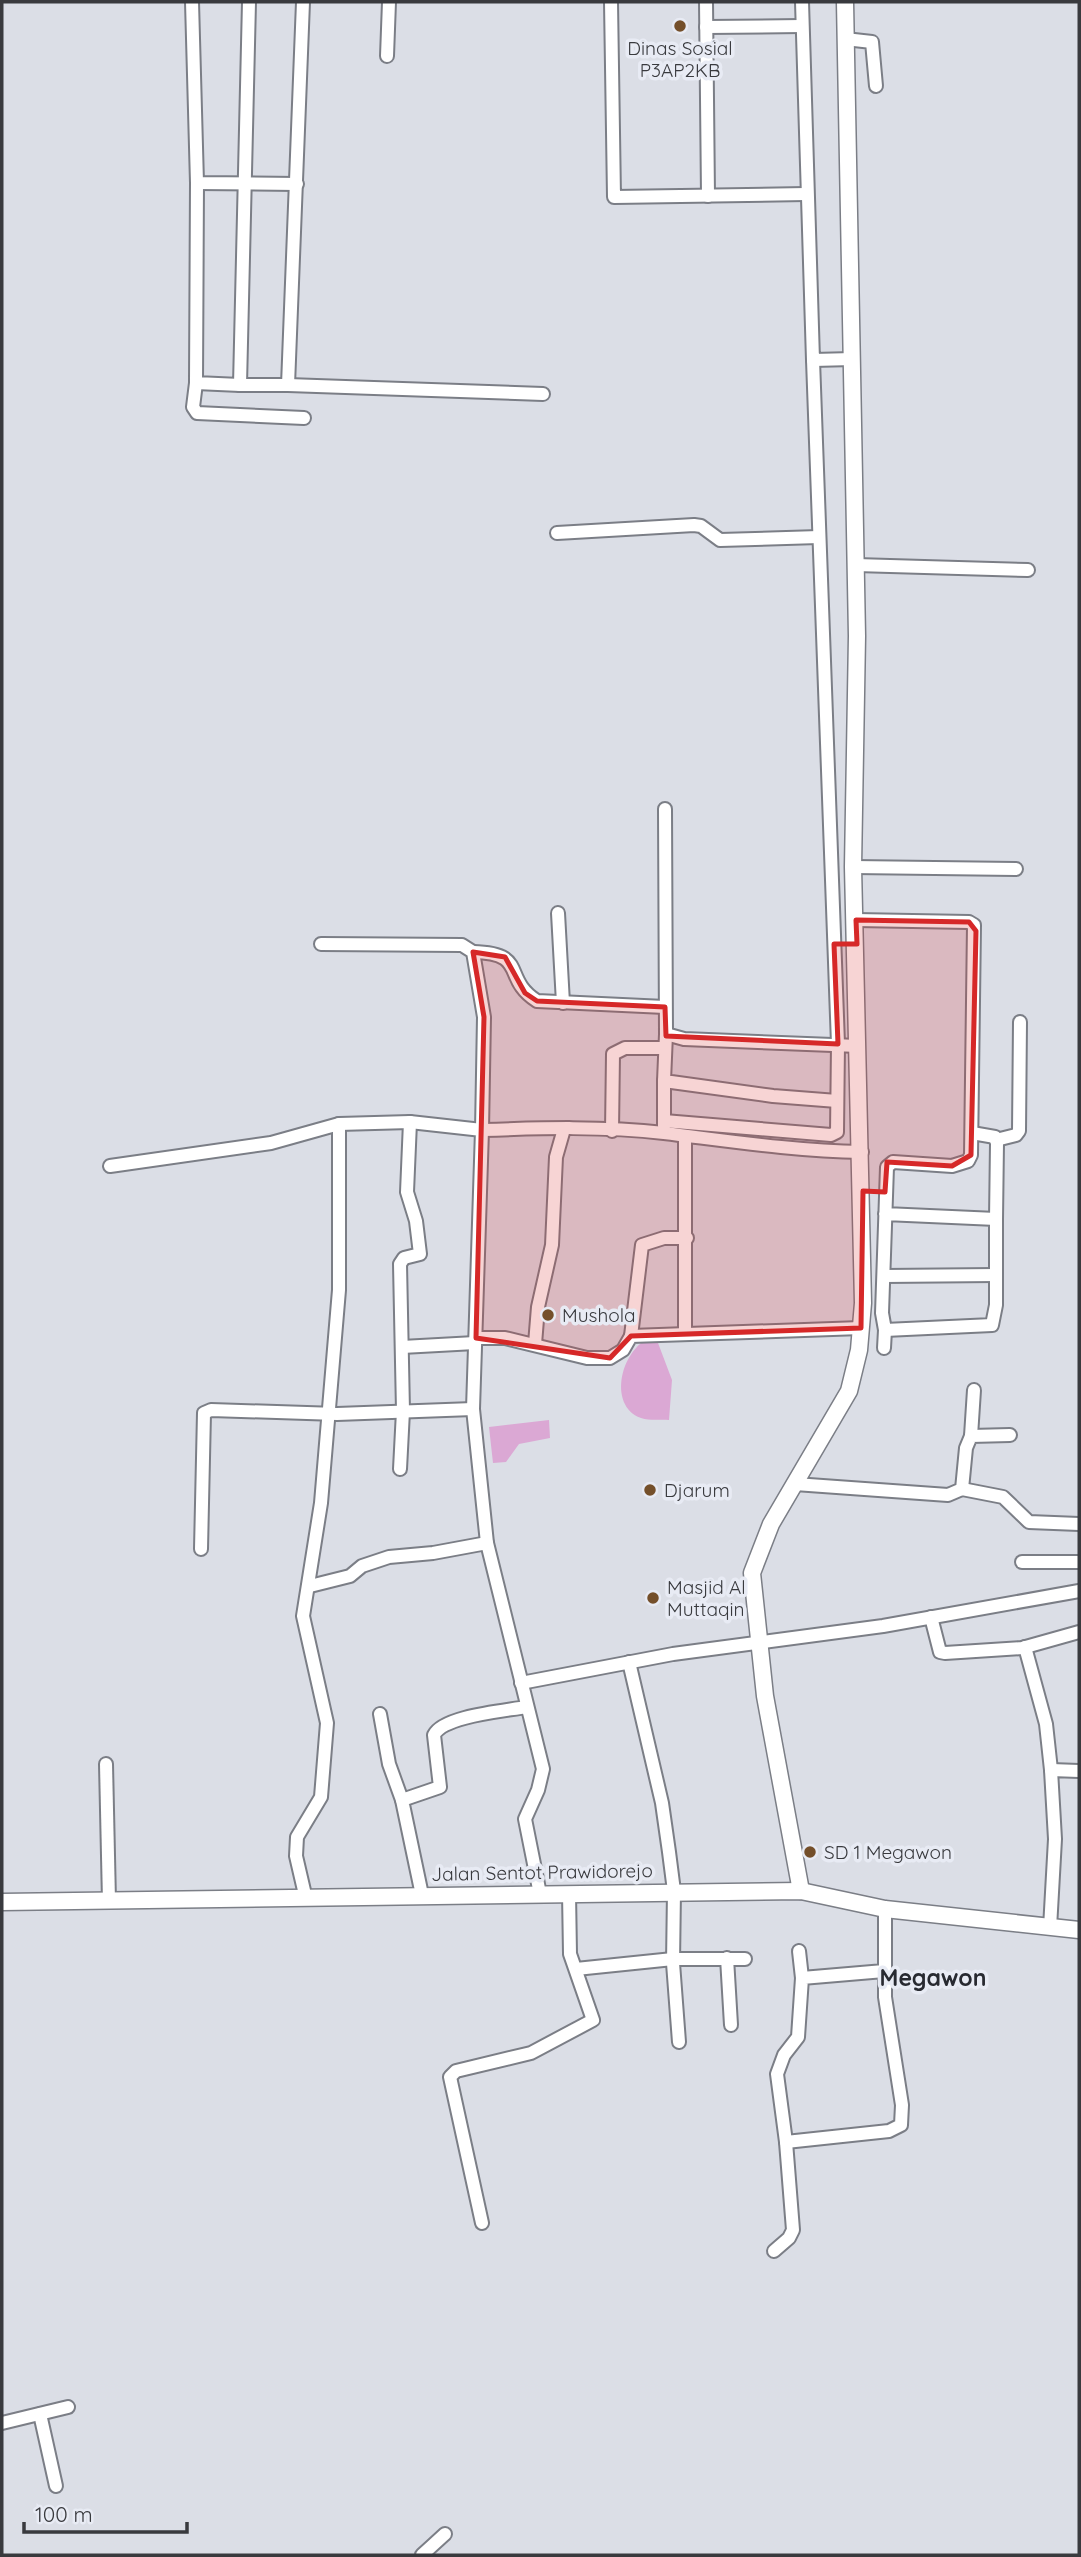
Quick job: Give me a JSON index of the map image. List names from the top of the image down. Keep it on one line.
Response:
{"streets":{"street":["Jalan Sentot Prawidorejo"]},"districts":["Megawon"],"places":["Dinas Sosial P3AP2KB","Mushola","Djarum","Masjid Al Muttaqin","SD 1 Megawon"],"scale_bar":"100 m"}
